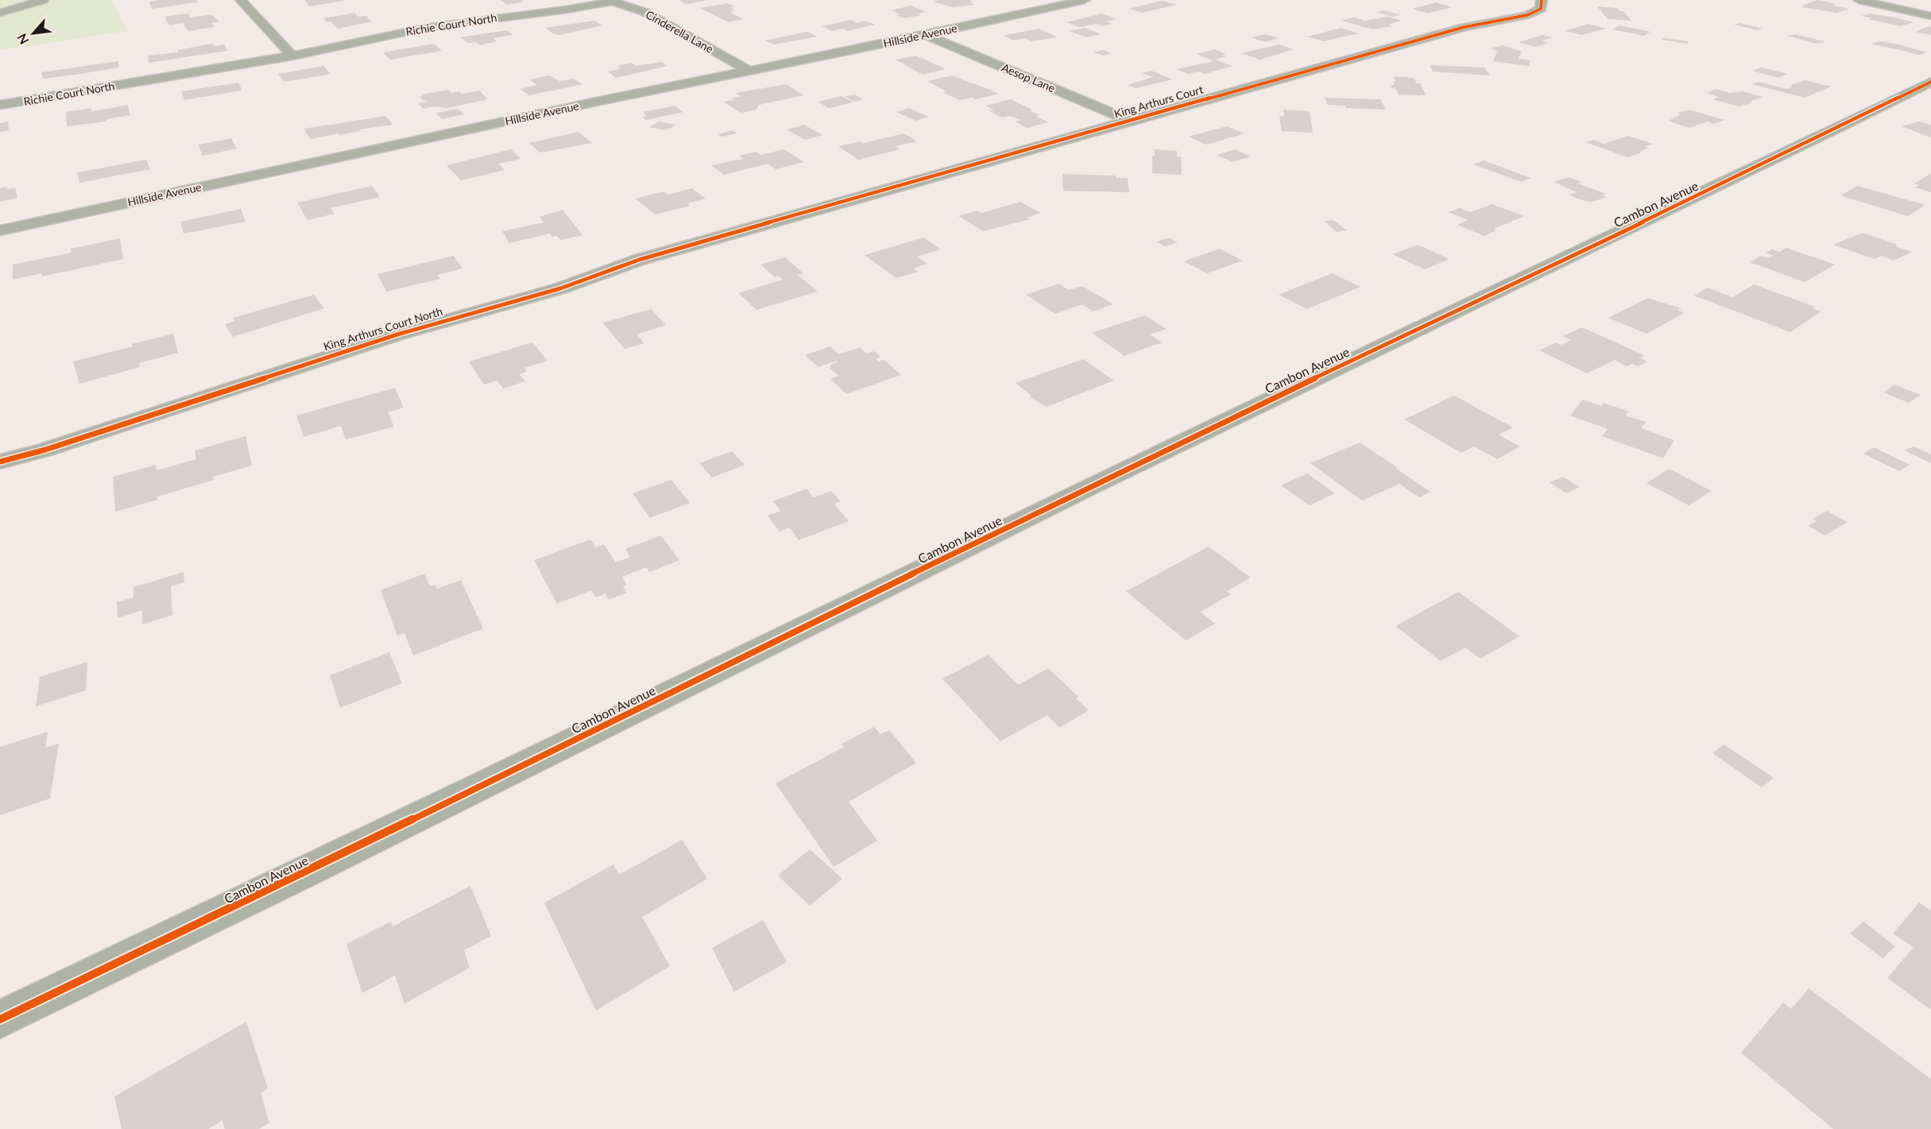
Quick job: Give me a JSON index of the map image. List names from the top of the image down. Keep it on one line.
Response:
{"streets":{"street":["Richie Court North","Cinderella Lane","Hillside Avenue","Aesop Lane","King Arthurs Court","Cambon Avenue","King Arthurs Court North"]},"crossings":[["Richie Court North","Cinderella Lane"],["Cinderella Lane","Hillside Avenue"],["Hillside Avenue","Aesop Lane"],["Aesop Lane","King Arthurs Court"],["King Arthurs Court","King Arthurs Court North"]],"north":"bottom left"}
